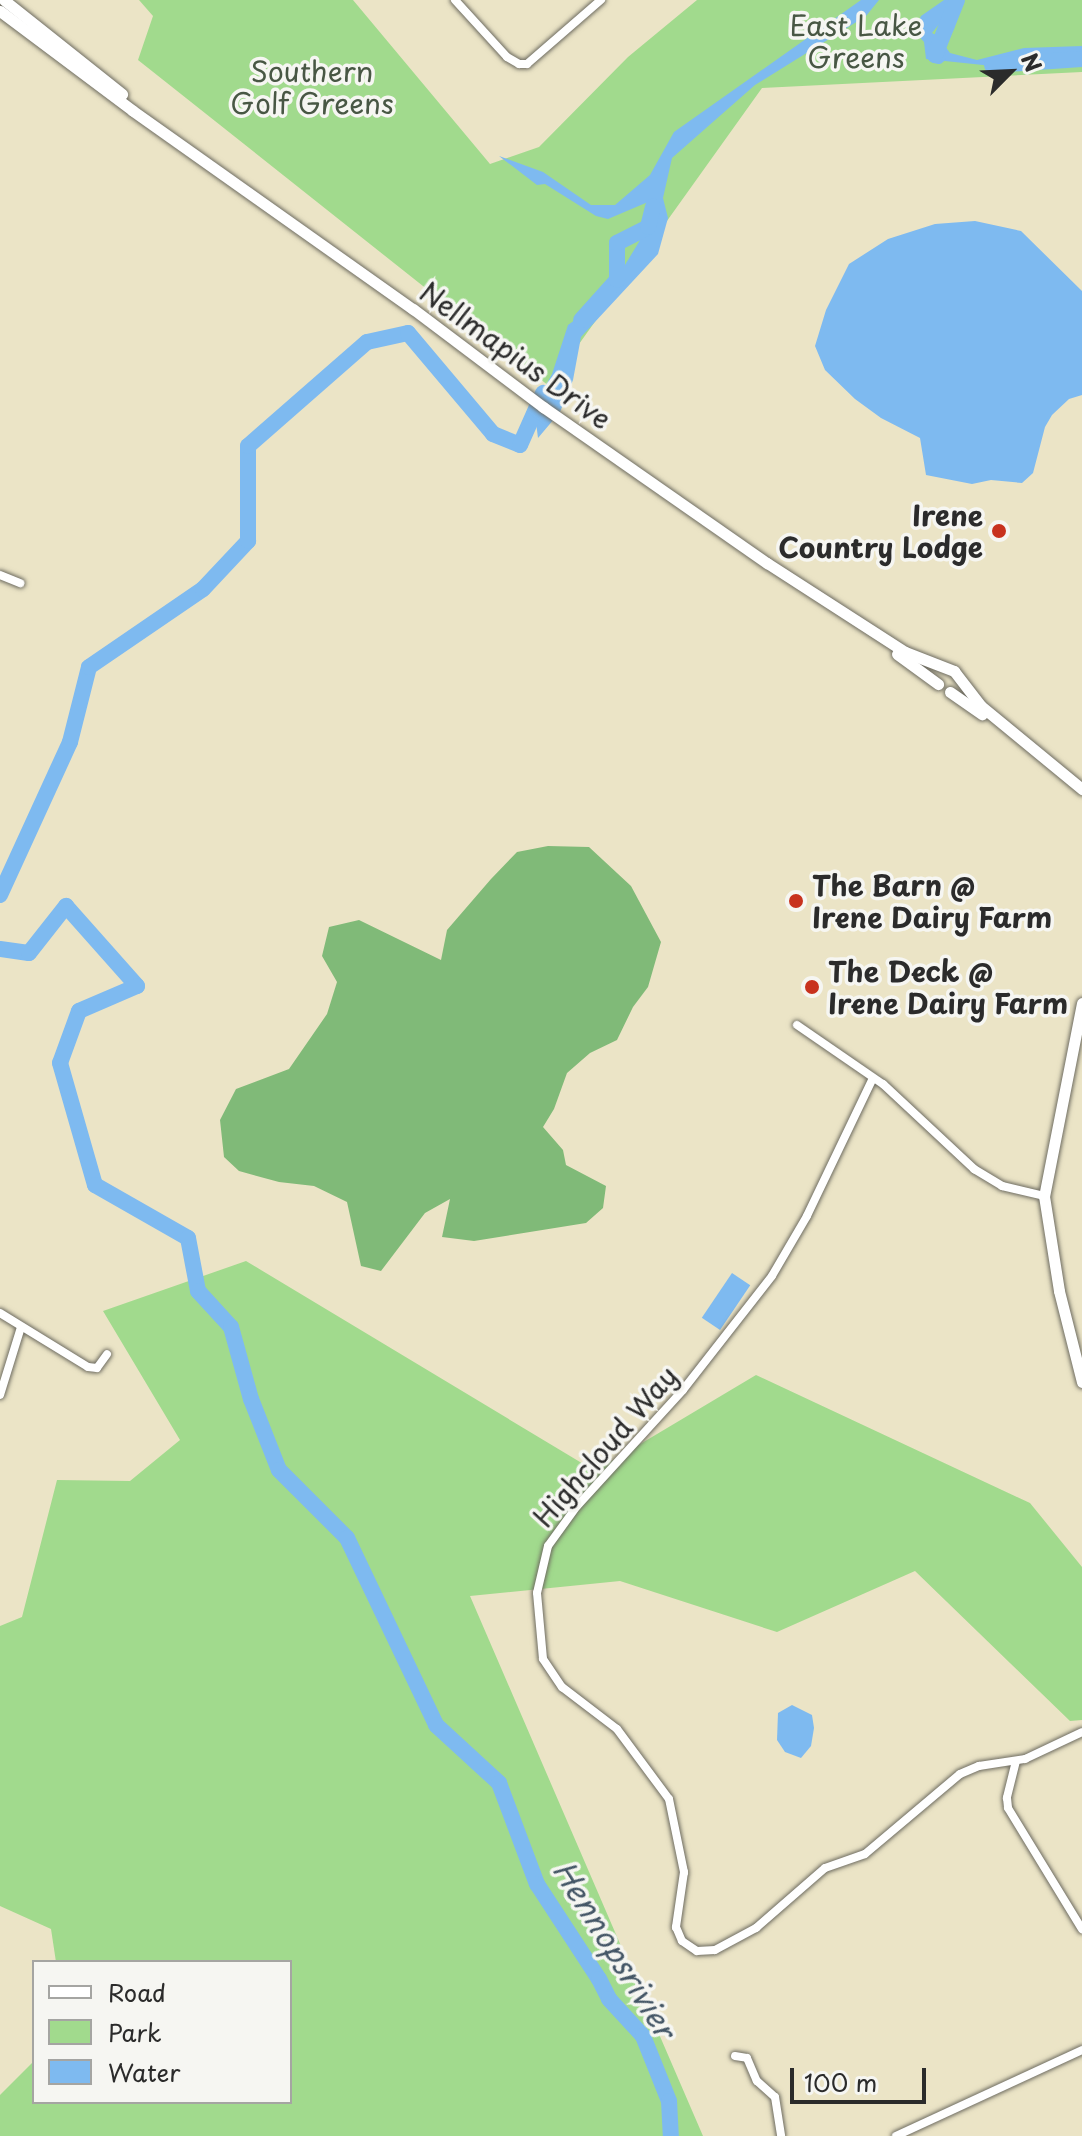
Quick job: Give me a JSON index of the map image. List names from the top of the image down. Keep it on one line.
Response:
{"streets":{"main road":["Nellmapius Drive"],"street":["Highcloud Way"]},"water":["Hennopsrivier"],"parks":["East Lake Greens","Southern Golf Greens"],"places":["Irene Country Lodge","The Barn @ Irene Dairy Farm","The Deck @ Irene Dairy Farm"],"legend":["Road","Park","Water"],"scale_bar":"100 m","north":"top right"}
